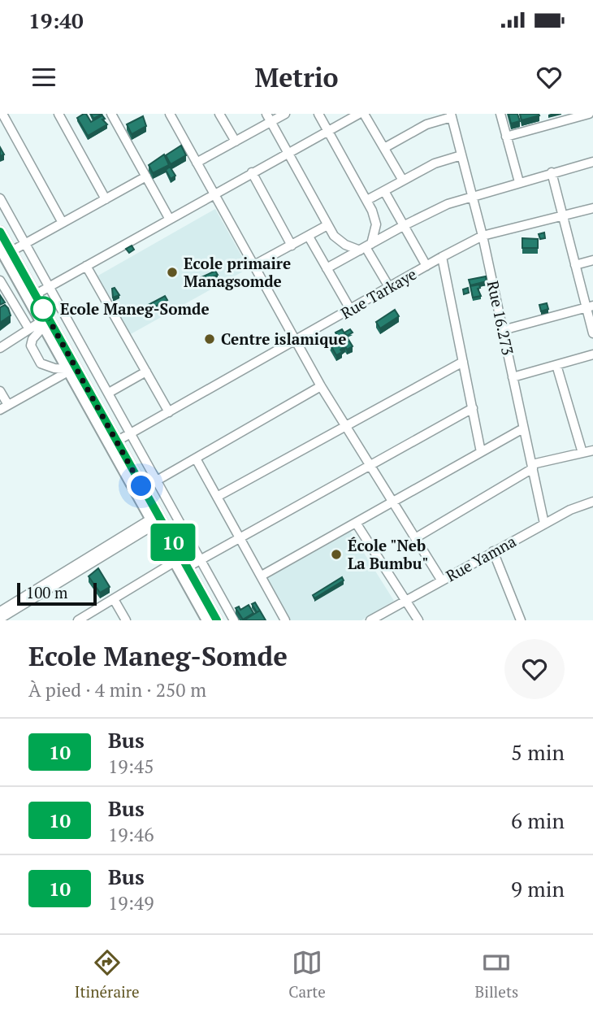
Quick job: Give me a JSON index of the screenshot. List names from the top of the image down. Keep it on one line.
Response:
{"streets":{"street":["Rue Tarkaye","Rue 16.273","Rue Yamna"]},"crossings":[["Rue Tarkaye","Rue 16.273"],["Rue 16.273","Rue Yamna"]],"places":["Ecole primaire Managsomde","Ecole Maneg-Somde","Centre islamique","École \"Neb La Bumbu\""],"lines":["bus line 10"],"scale_bar":"100 m","page":{"status":"19:40","header":"Metrio","on_map":"10","scale":"100 m","heading":["Ecole Maneg-Somde","À pied · 4 min · 250 m"],"list":[{"mark":"10","name":"Bus","note":"19:45","value":"5 min"},{"mark":"10","name":"Bus","note":"19:46","value":"6 min"},{"mark":"10","name":"Bus","note":"19:49","value":"9 min"}],"tabs":["Itinéraire","Carte","Billets"]}}
